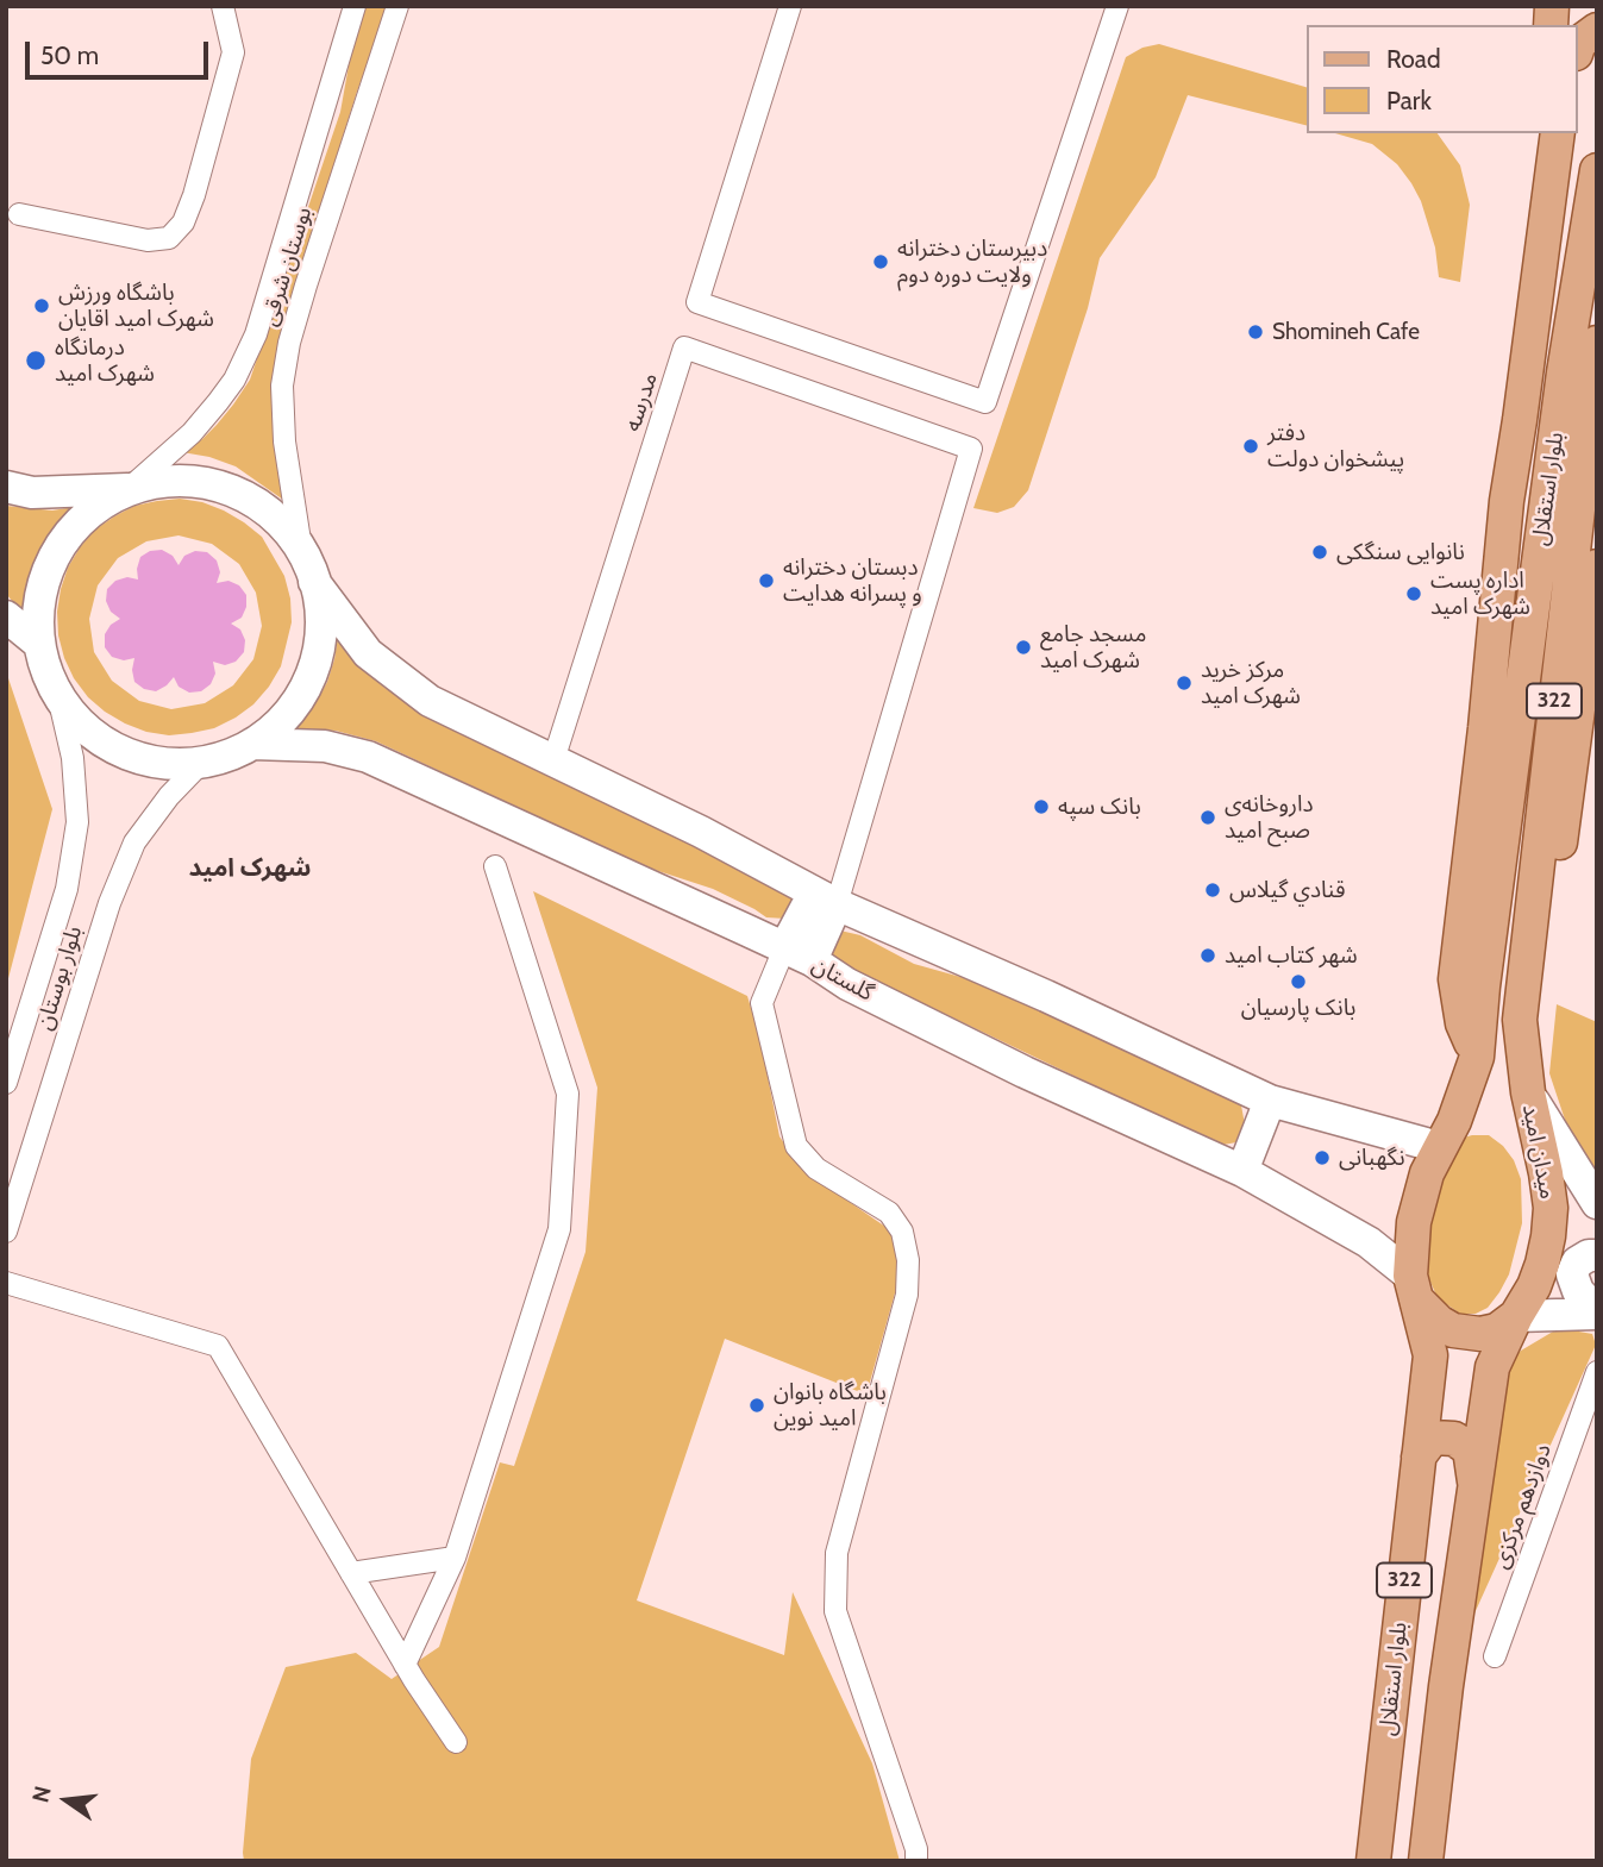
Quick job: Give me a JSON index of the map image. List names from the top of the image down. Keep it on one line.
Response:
{"streets":{"main road":["بلوار استقلال","322","گلستان","میدان امید"],"street":["بوستان شرقی","مدرسه","بلوار بوستان","دوازدهم مرکزی"]},"crossings":[["بوستان شرقی","بلوار بوستان"],["بوستان شرقی","گلستان"],["بلوار استقلال","گلستان"],["بلوار استقلال","میدان امید"],["322","میدان امید"],["بلوار بوستان","گلستان"]],"districts":["شهرک امید"],"places":["دبیرستان دخترانه ولایت دوره دوم","باشگاه ورزش شهرک امید اقایان","Shomineh Cafe","درمانگاه شهرک امید","دفتر پیشخوان دولت","نانوایی سنگکی","دبستان دخترانه و پسرانه هدایت","اداره پست شهرک امید","مسجد جامع شهرک امید","مرکز خرید شهرک امید","بانک سپه","داروخانه‌ی صبح امید","قنادي گيلاس","شهر کتاب امید","بانک پارسیان","نگهبانی","باشگاه بانوان امید نوین"],"legend":["Road","Park"],"scale_bar":"50 m","north":"left"}
